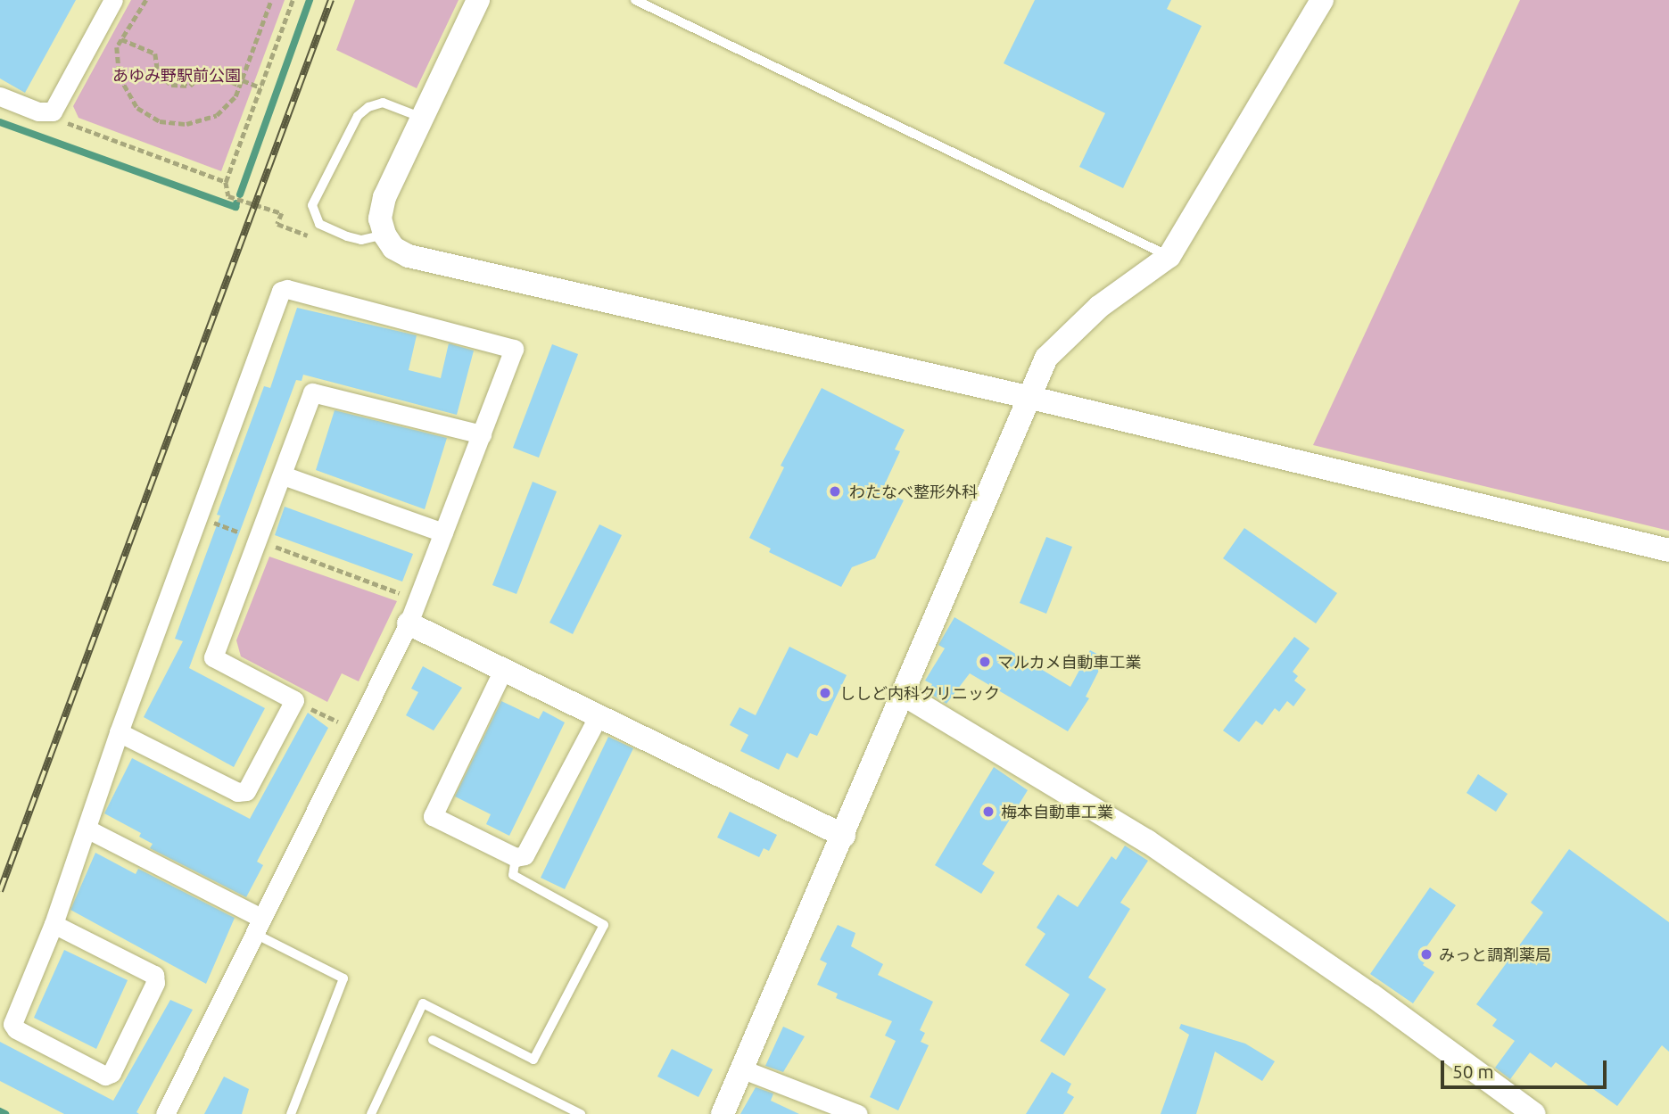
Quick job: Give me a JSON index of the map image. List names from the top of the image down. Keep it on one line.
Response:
{"parks":["あゆみ野駅前公園"],"places":["わたなべ整形外科","マルカメ自動車工業","ししど内科クリニック","梅本自動車工業","みっと調剤薬局"],"scale_bar":"50 m"}
